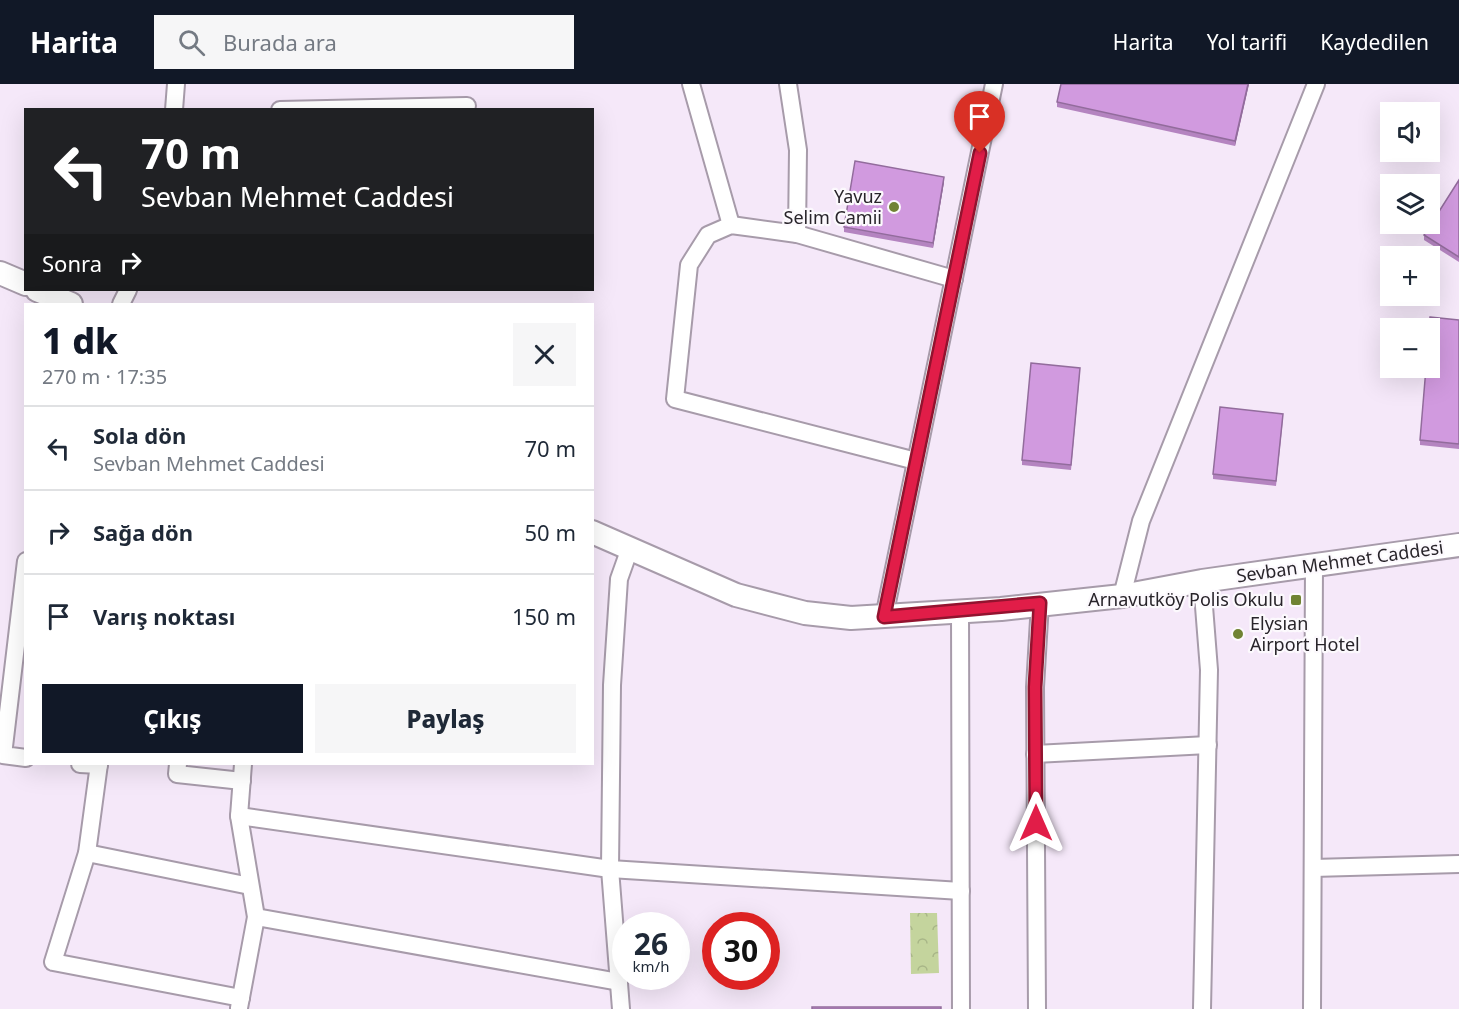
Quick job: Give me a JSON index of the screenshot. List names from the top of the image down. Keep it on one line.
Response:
{"streets":{"main road":["Sevban Mehmet Caddesi"]},"places":{"other":["Yavuz Selim Camii","Elysian Airport Hotel"],"transit":["Arnavutköy Polis Okulu"]},"page":{"header":"Harita","search":"Burada ara","nav":["Harita","Yol tarifi","Kaydedilen"],"map_buttons":["+","−"],"turn":["70 m","Sevban Mehmet Caddesi"],"then":"Sonra","heading":["1 dk","270 m · 17:35"],"list":[{"name":"Sola dön","note":"Sevban Mehmet Caddesi","value":"70 m"},{"name":"Sağa dön","value":"50 m"},{"name":"Varış noktası","value":"150 m"}],"buttons":["Çıkış","Paylaş"],"speed":"26 km/h","limit":"30"}}
